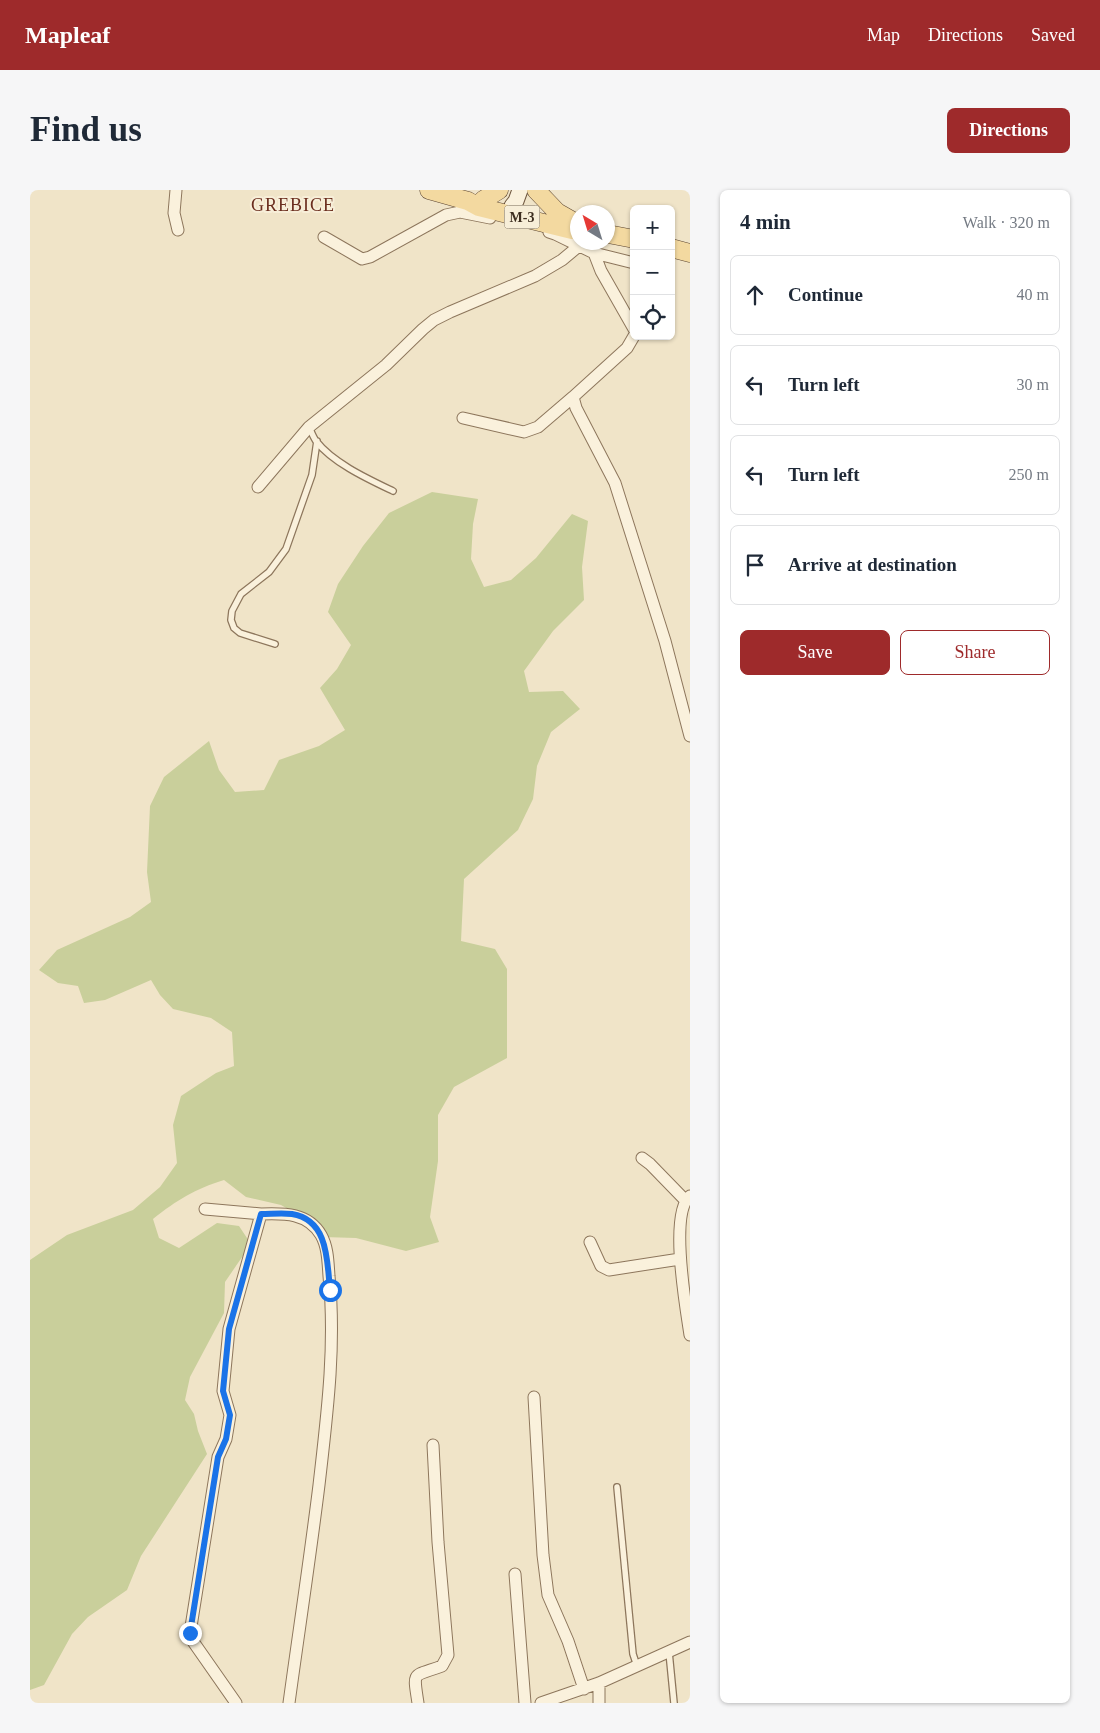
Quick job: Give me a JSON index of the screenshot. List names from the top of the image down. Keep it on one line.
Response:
{"streets":{"main road":["M-3"]},"districts":["GREBICE"],"north":"top left","page":{"header":"Mapleaf","nav":["Map","Directions","Saved"],"buttons":["Directions",["Save","Share"]],"title":"Find us","heading":["4 min","Walk · 320 m"],"map_buttons":["+","−"],"list":[["Continue","40 m"],["Turn left","30 m"],["Turn left","250 m"],"Arrive at destination"]}}
